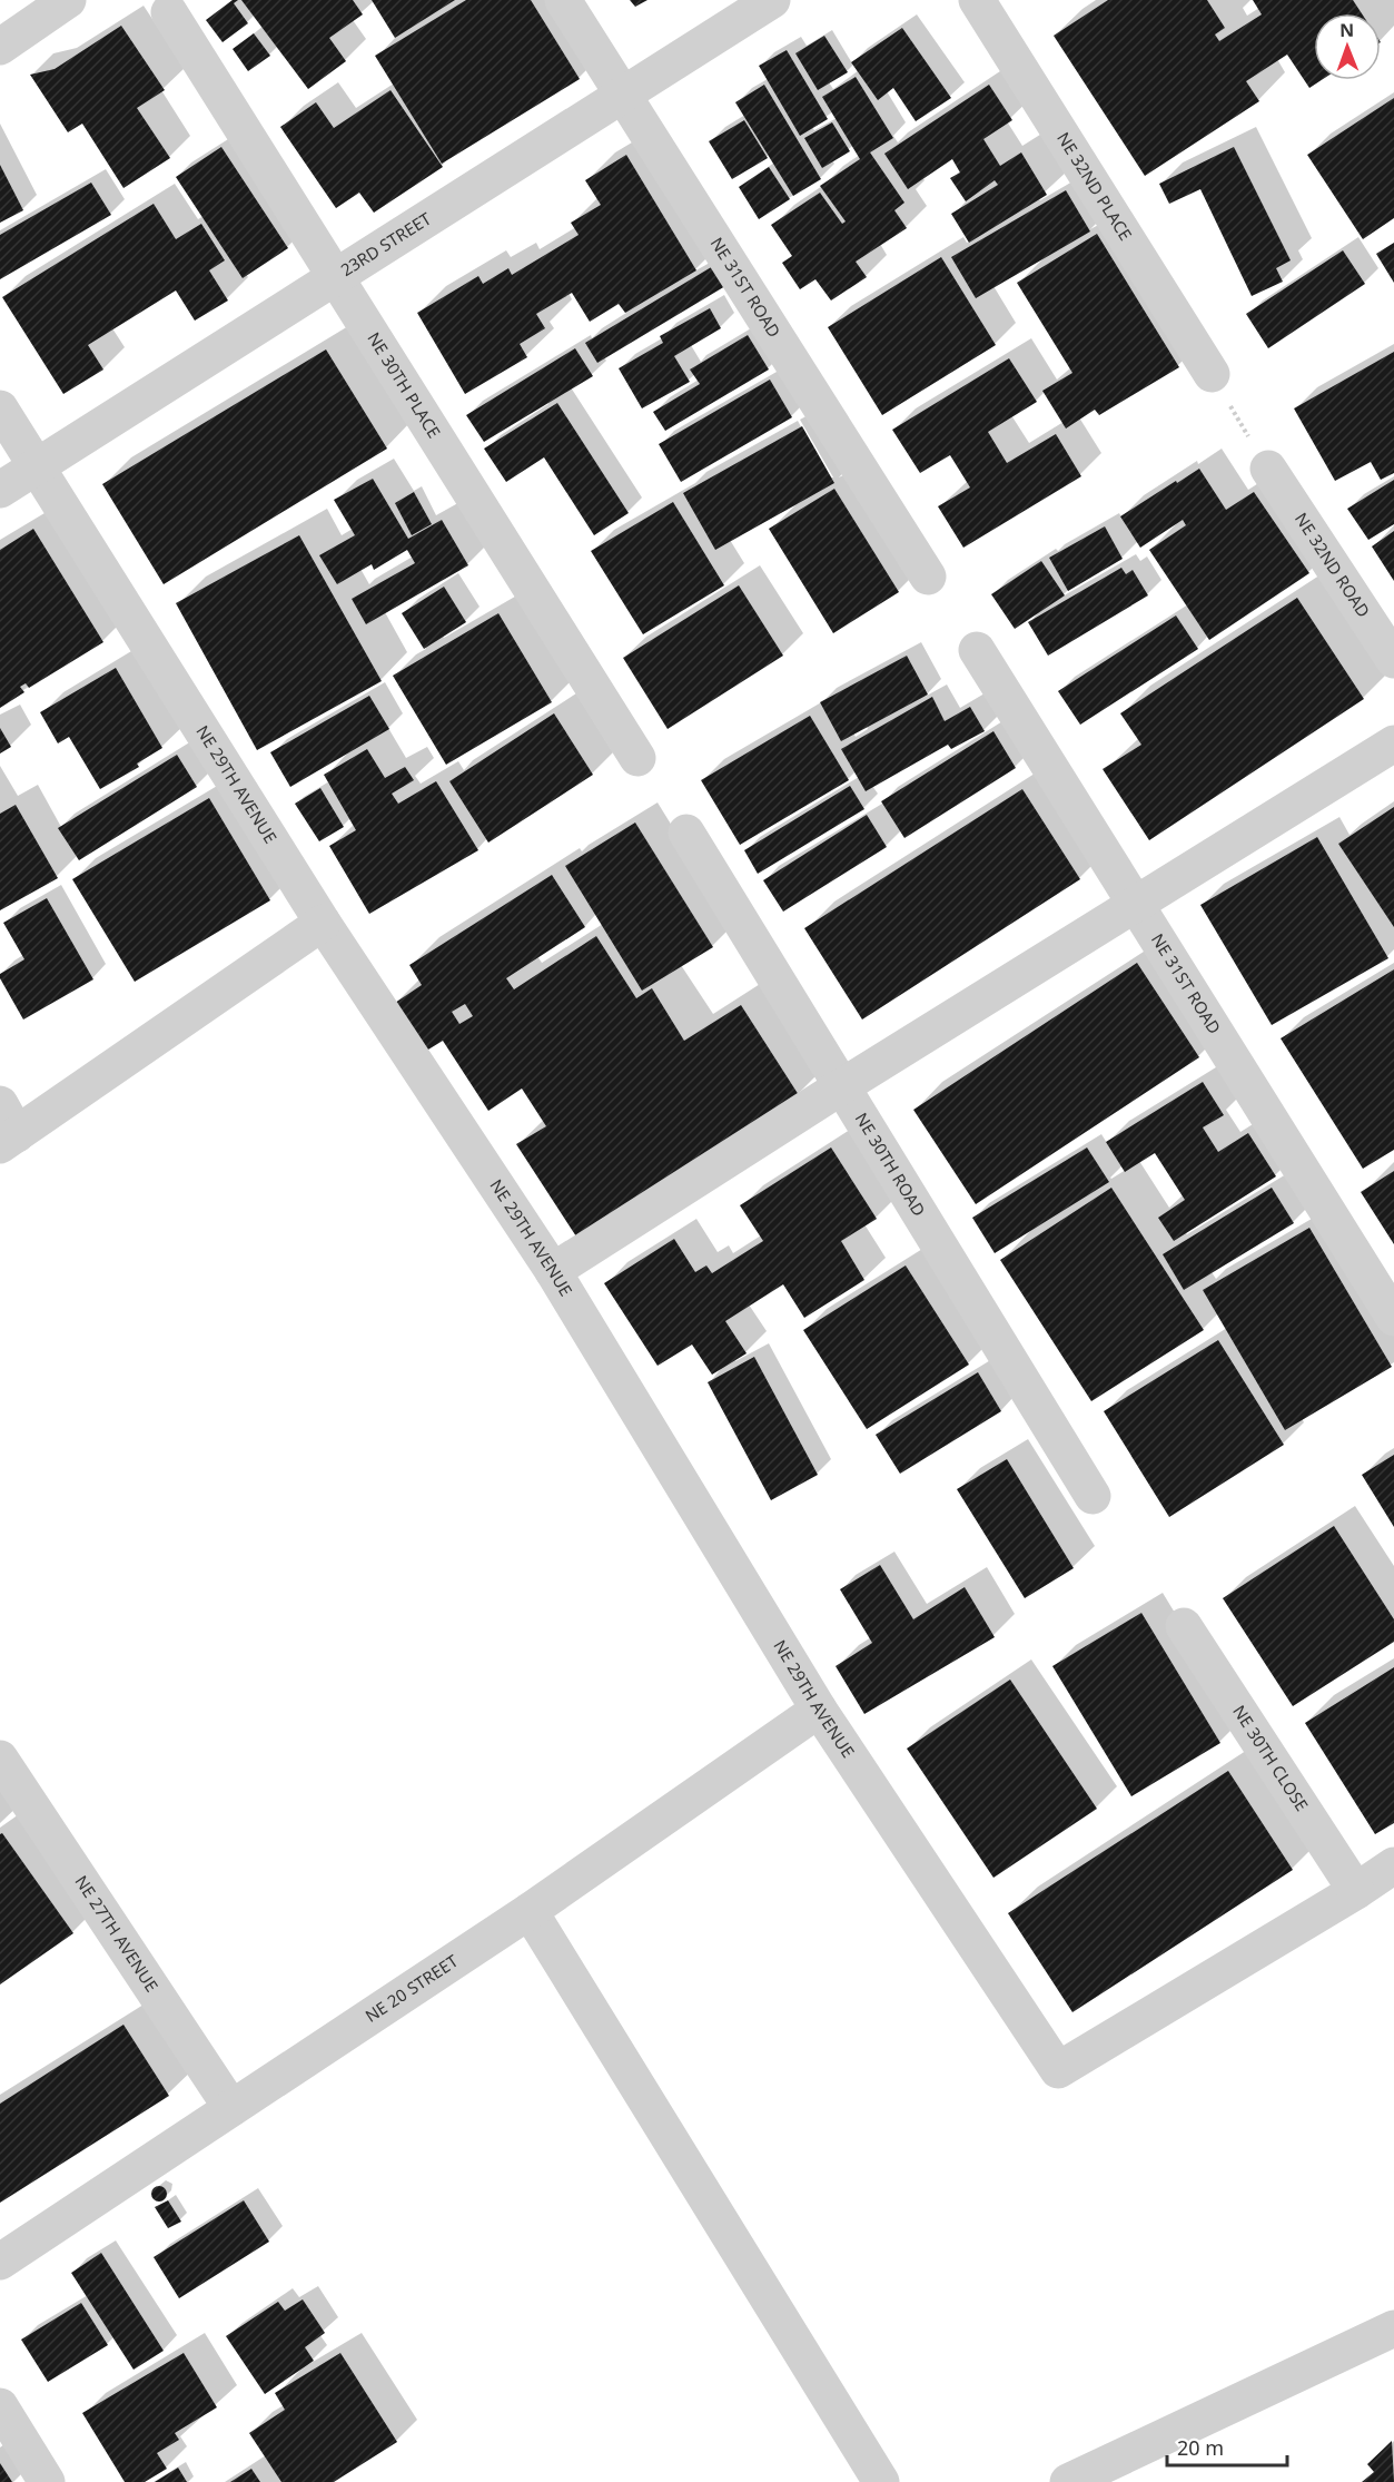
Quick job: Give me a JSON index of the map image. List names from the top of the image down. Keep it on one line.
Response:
{"streets":{"street":["NE 32ND PLACE","23RD STREET","NE 31ST ROAD","NE 30TH PLACE","NE 32ND ROAD","NE 29TH AVENUE","NE 30TH ROAD","NE 30TH CLOSE","NE 27TH AVENUE","NE 20 STREET"]},"crossings":[["23RD STREET","NE 31ST ROAD"],["23RD STREET","NE 30TH PLACE"],["23RD STREET","NE 29TH AVENUE"],["NE 29TH AVENUE","NE 30TH CLOSE"],["NE 29TH AVENUE","NE 20 STREET"],["NE 27TH AVENUE","NE 20 STREET"]],"scale_bar":"20 m","north":"top"}
